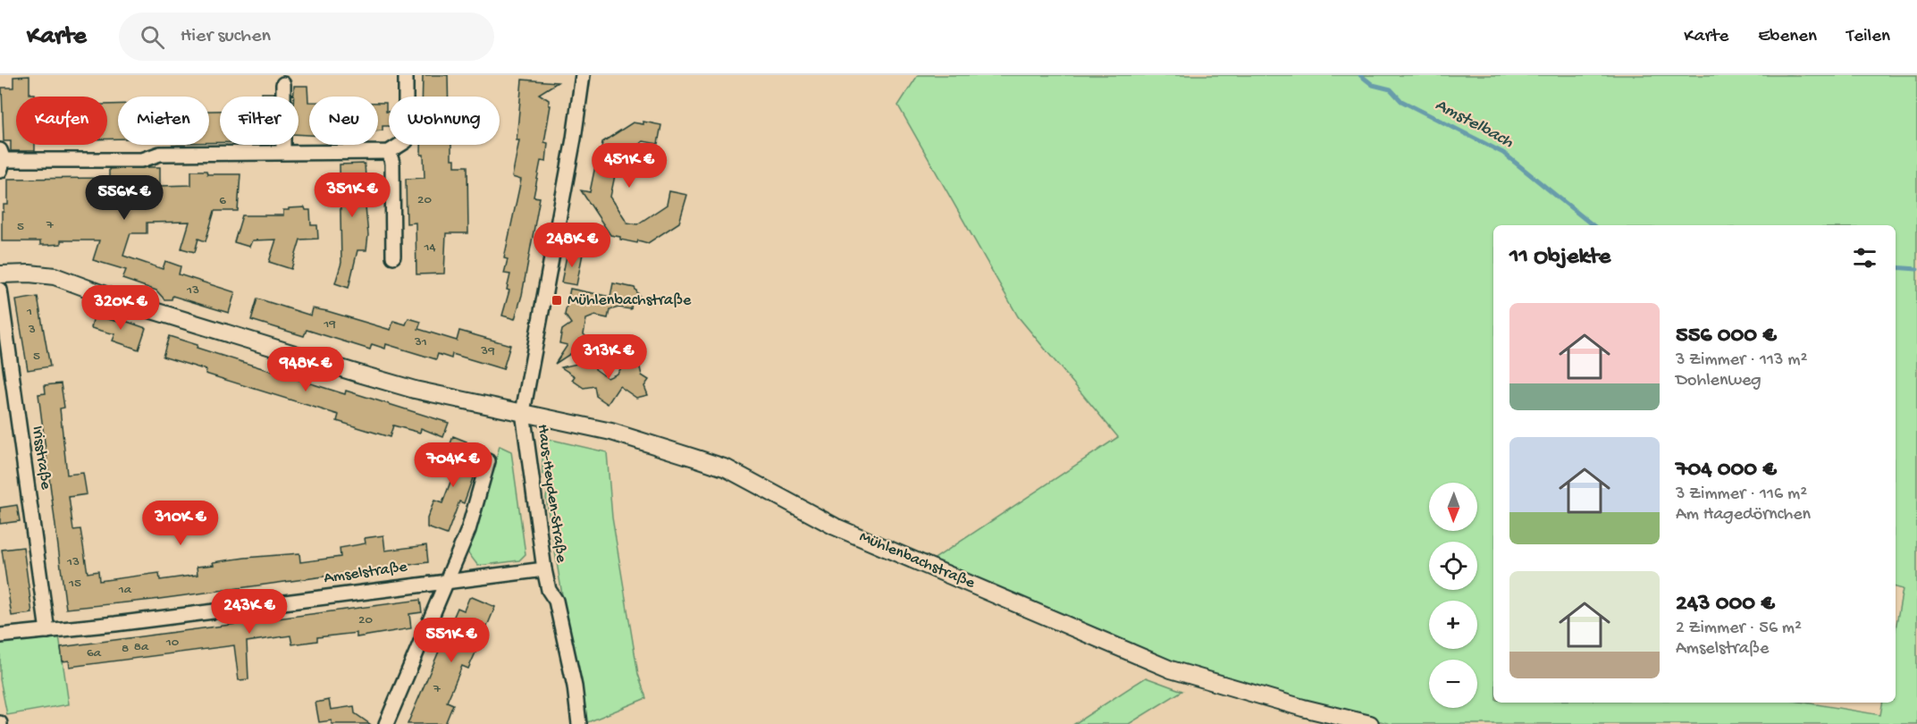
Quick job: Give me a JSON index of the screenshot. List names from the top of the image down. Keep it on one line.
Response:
{"streets":{"street":["Irisstraße","Haus-Heyden-Straße","Mühlenbachstraße","Amselstraße"]},"crossings":[["Irisstraße","Amselstraße"],["Haus-Heyden-Straße","Mühlenbachstraße"],["Haus-Heyden-Straße","Amselstraße"]],"water":["Amstelbach"],"places":{"transit":["Mühlenbachstraße"]},"house_numbers":["20","6","7","5","14","13","1","19","3","31","39","5","13","15","1a","20","10","8a","8","6a","7"],"north":"bottom","page":{"header":"Karte","search":"Hier suchen","nav":["Karte","Ebenen","Teilen"],"chip":["Kaufen","Mieten","Filter","Neu","Wohnung"],"price":["451K €","351K €","556K €","248K €","320K €","313K €","948K €","704K €","310K €","243K €","551K €"],"heading":"11 Objekte","list":[{"name":"556 000 €","note":"3 Zimmer · 113 m² · Dohlenweg"},{"name":"704 000 €","note":"3 Zimmer · 116 m² · Am Hagedörnchen"},{"name":"243 000 €","note":"2 Zimmer · 56 m² · Amselstraße"}],"map_buttons":["+","−"]}}
